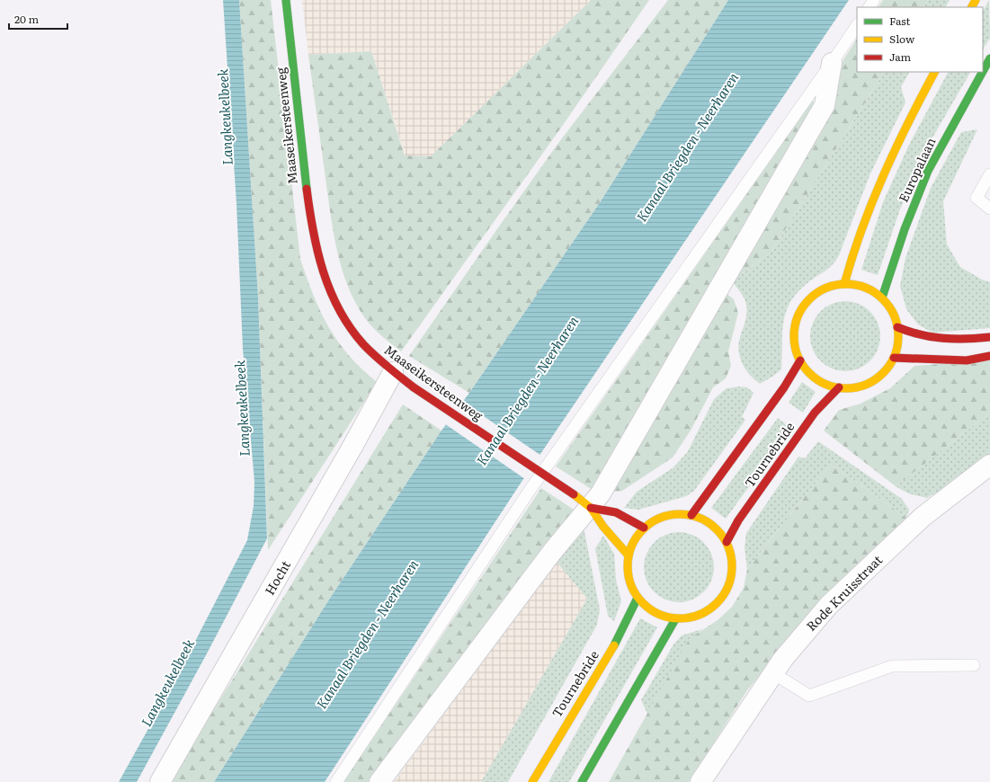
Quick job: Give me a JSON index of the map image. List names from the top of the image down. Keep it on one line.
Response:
{"streets":{"main road":["Maaseikersteenweg","Europalaan","Tournebride"],"street":["Hocht","Rode Kruisstraat"]},"crossings":[["Maaseikersteenweg","Tournebride"],["Maaseikersteenweg","Hocht"],["Europalaan","Tournebride"]],"water":["Langkeukelbeek","Kanaal Briegden - Neerharen"],"legend":["Fast","Slow","Jam"],"scale_bar":"20 m"}
